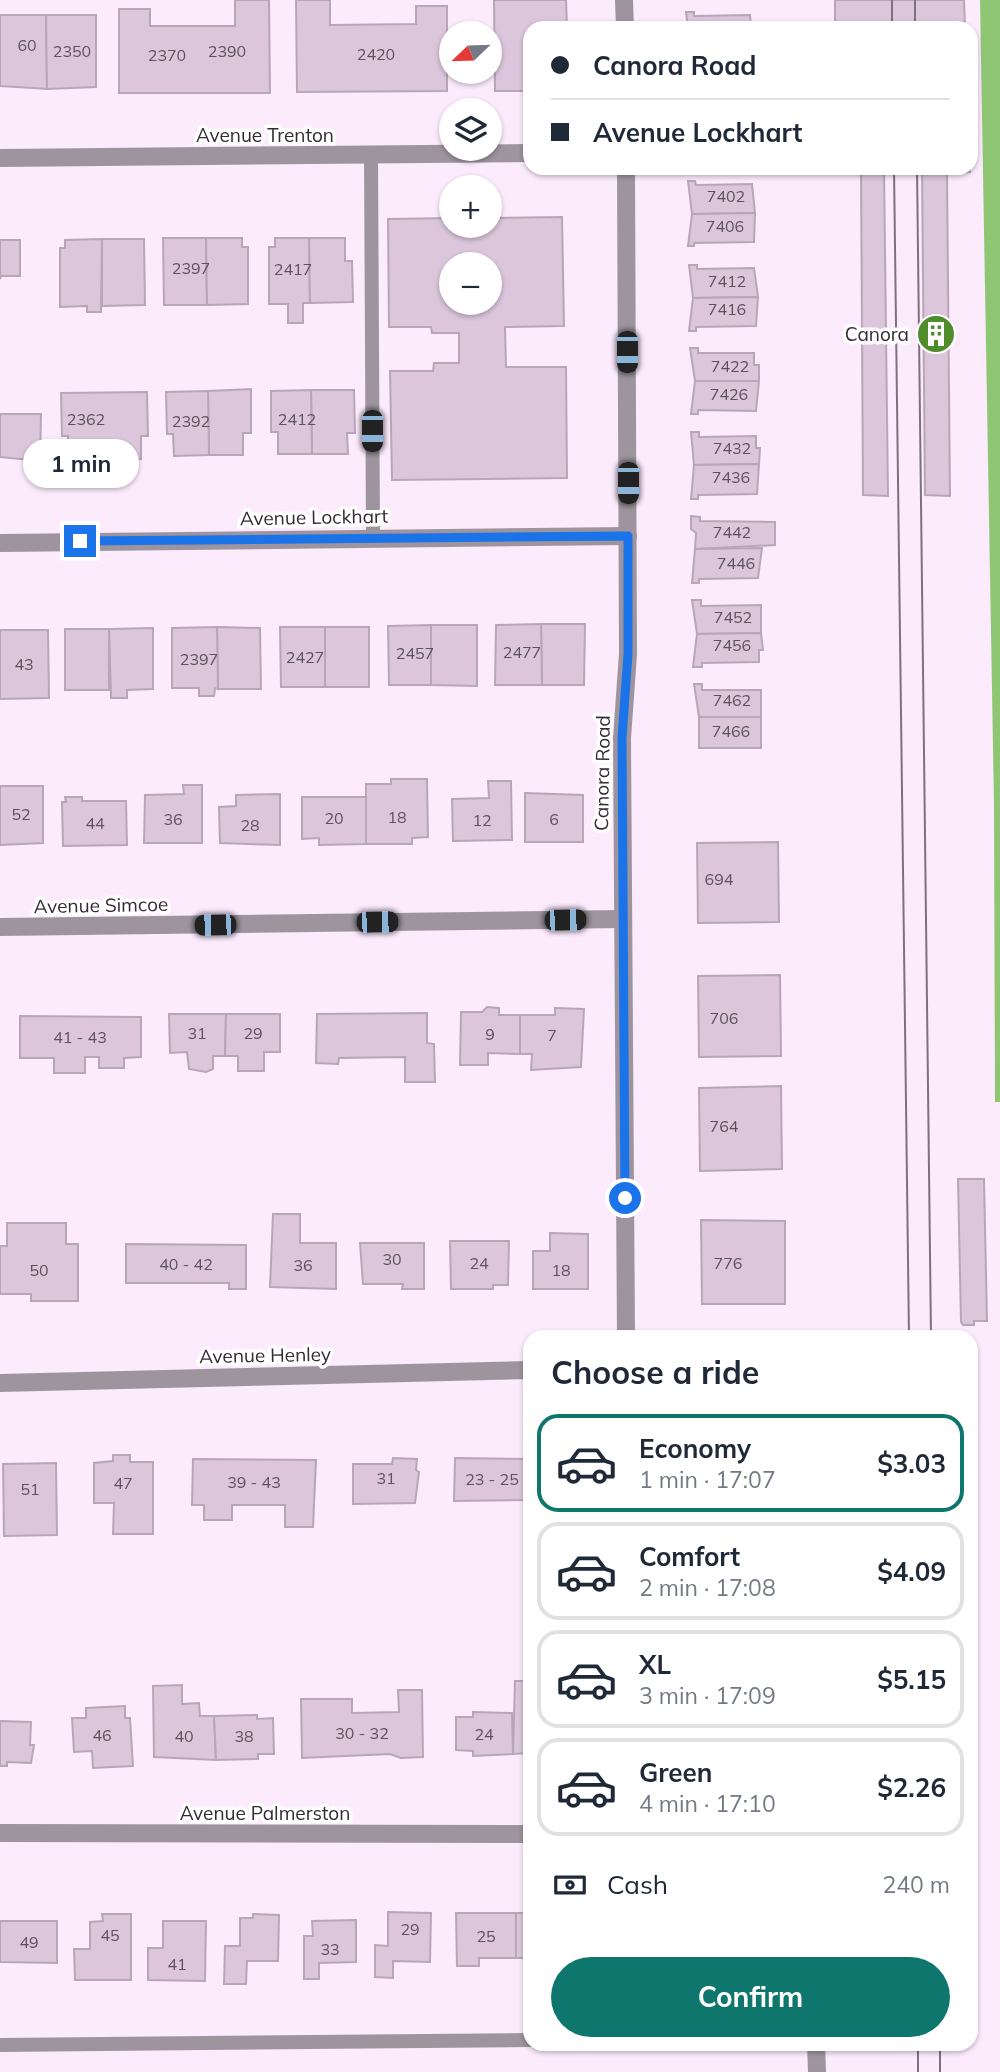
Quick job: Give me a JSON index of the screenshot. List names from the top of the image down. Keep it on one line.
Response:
{"streets":{"street":["Avenue Trenton","Avenue Lockhart","Canora Road","Avenue Simcoe","Avenue Henley","Avenue Palmerston"]},"crossings":[["Avenue Lockhart","Canora Road"],["Canora Road","Avenue Simcoe"]],"places":{"building":["Canora"]},"house_numbers":["60","2350","2390","2420","2370","7402","7406","2397","2417","7412","7416","7422","7426","2362","2412","2392","7432","7436","7442","7446","7452","7456","2477","2457","2427","2397","43","7462","7466","52","18","20","36","6","12","44","28","694","706","31","29","9","7","41 - 43","764","30","24","776","40 - 42","36","50","18","31","23 - 25","39 - 43","47","51","30 - 32","24","46","40","38","29","45","25","49","33","41"],"north":"bottom left","page":{"map_buttons":["+","−"],"banner":["Canora Road","Avenue Lockhart"],"bubble":"1 min","heading":"Choose a ride","list":[{"name":"Economy","note":"1 min · 17:07","value":"$3.03"},{"name":"Comfort","note":"2 min · 17:08","value":"$4.09"},{"name":"XL","note":"3 min · 17:09","value":"$5.15"},{"name":"Green","note":"4 min · 17:10","value":"$2.26"}],"pay":["Cash","240 m"],"buttons":"Confirm"}}
